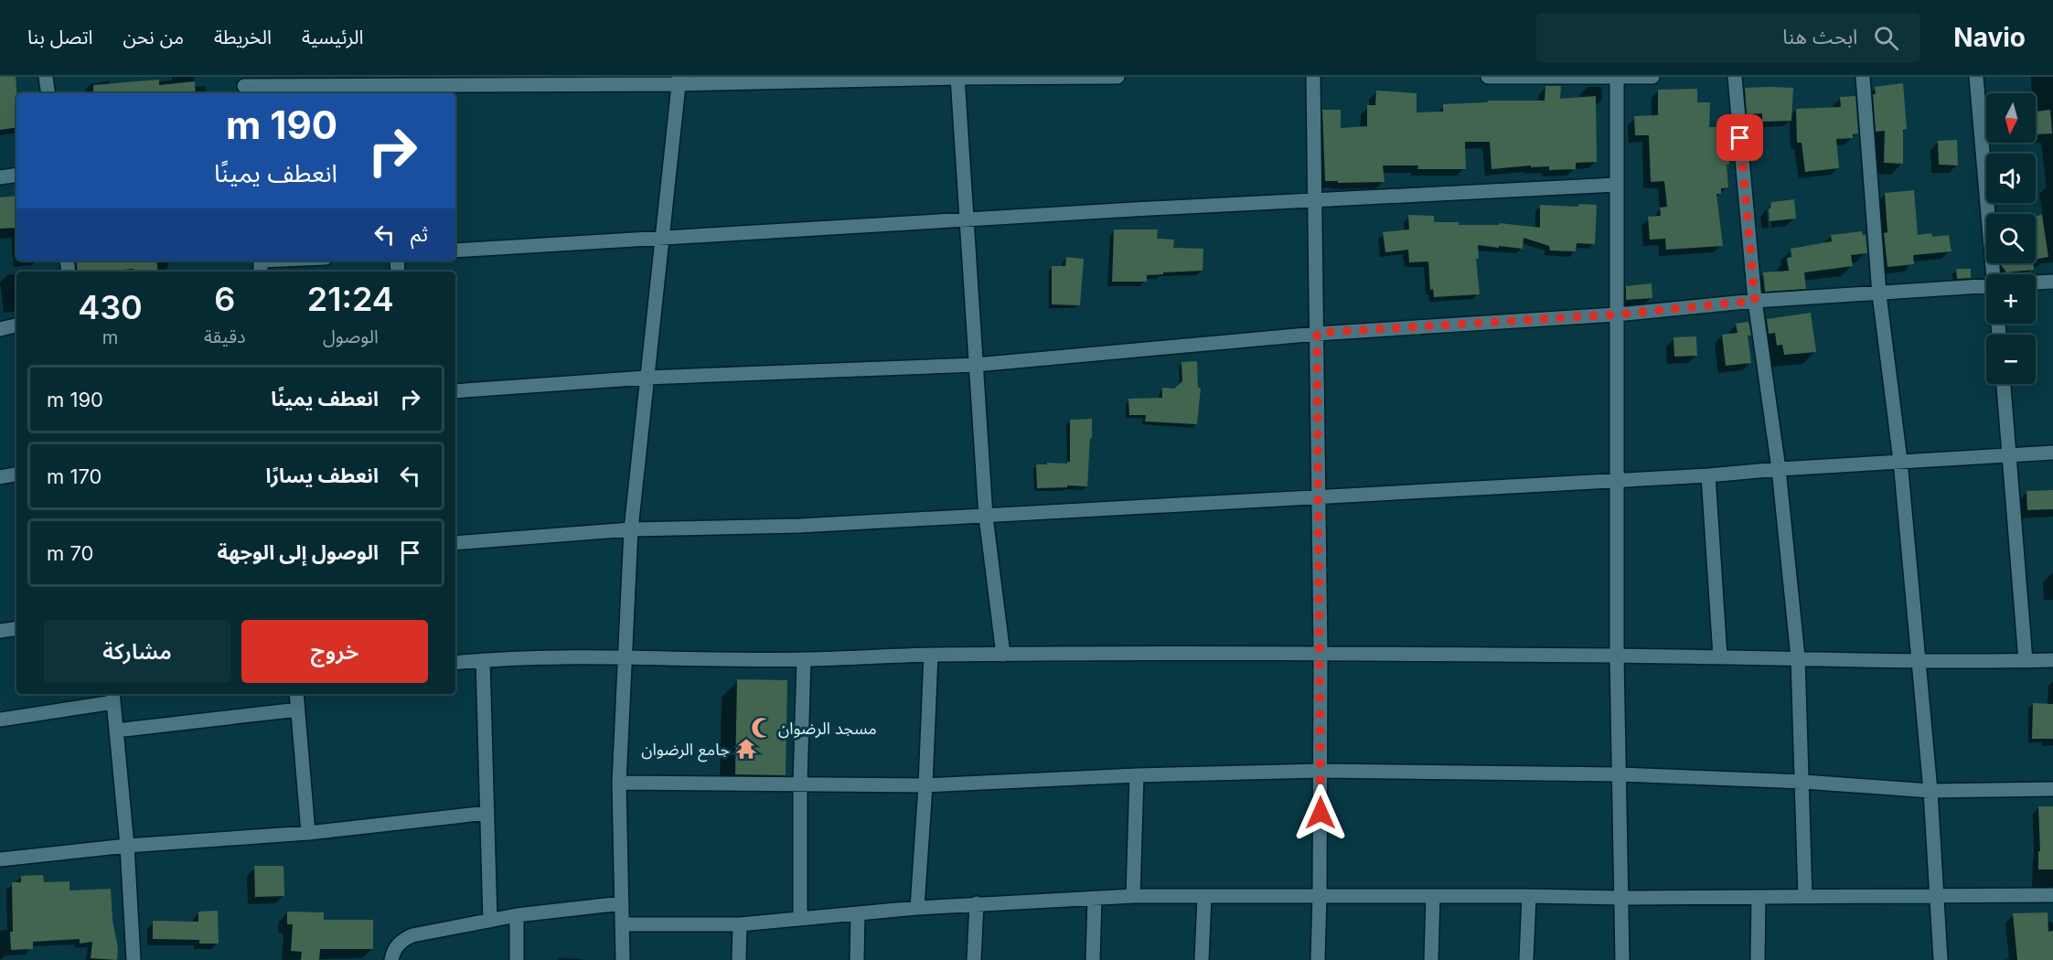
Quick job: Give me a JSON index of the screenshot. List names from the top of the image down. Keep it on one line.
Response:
{"places":{"mosque":["مسجد الرضوان"],"temple":["جامع الرضوان"]},"north":"bottom","page":{"header":"Navio","search":"ابحث هنا","nav":["الرئيسية","الخريطة","من نحن","اتصل بنا"],"map_buttons":["+","−"],"turn":["190 m","انعطف يمينًا"],"then":"ثم","eta":["21:24","الوصول","6","دقيقة","430","m"],"list":[{"name":"انعطف يمينًا","value":"190 m"},{"name":"انعطف يسارًا","value":"170 m"},{"name":"الوصول إلى الوجهة","value":"70 m"}],"buttons":["خروج","مشاركة"]}}
